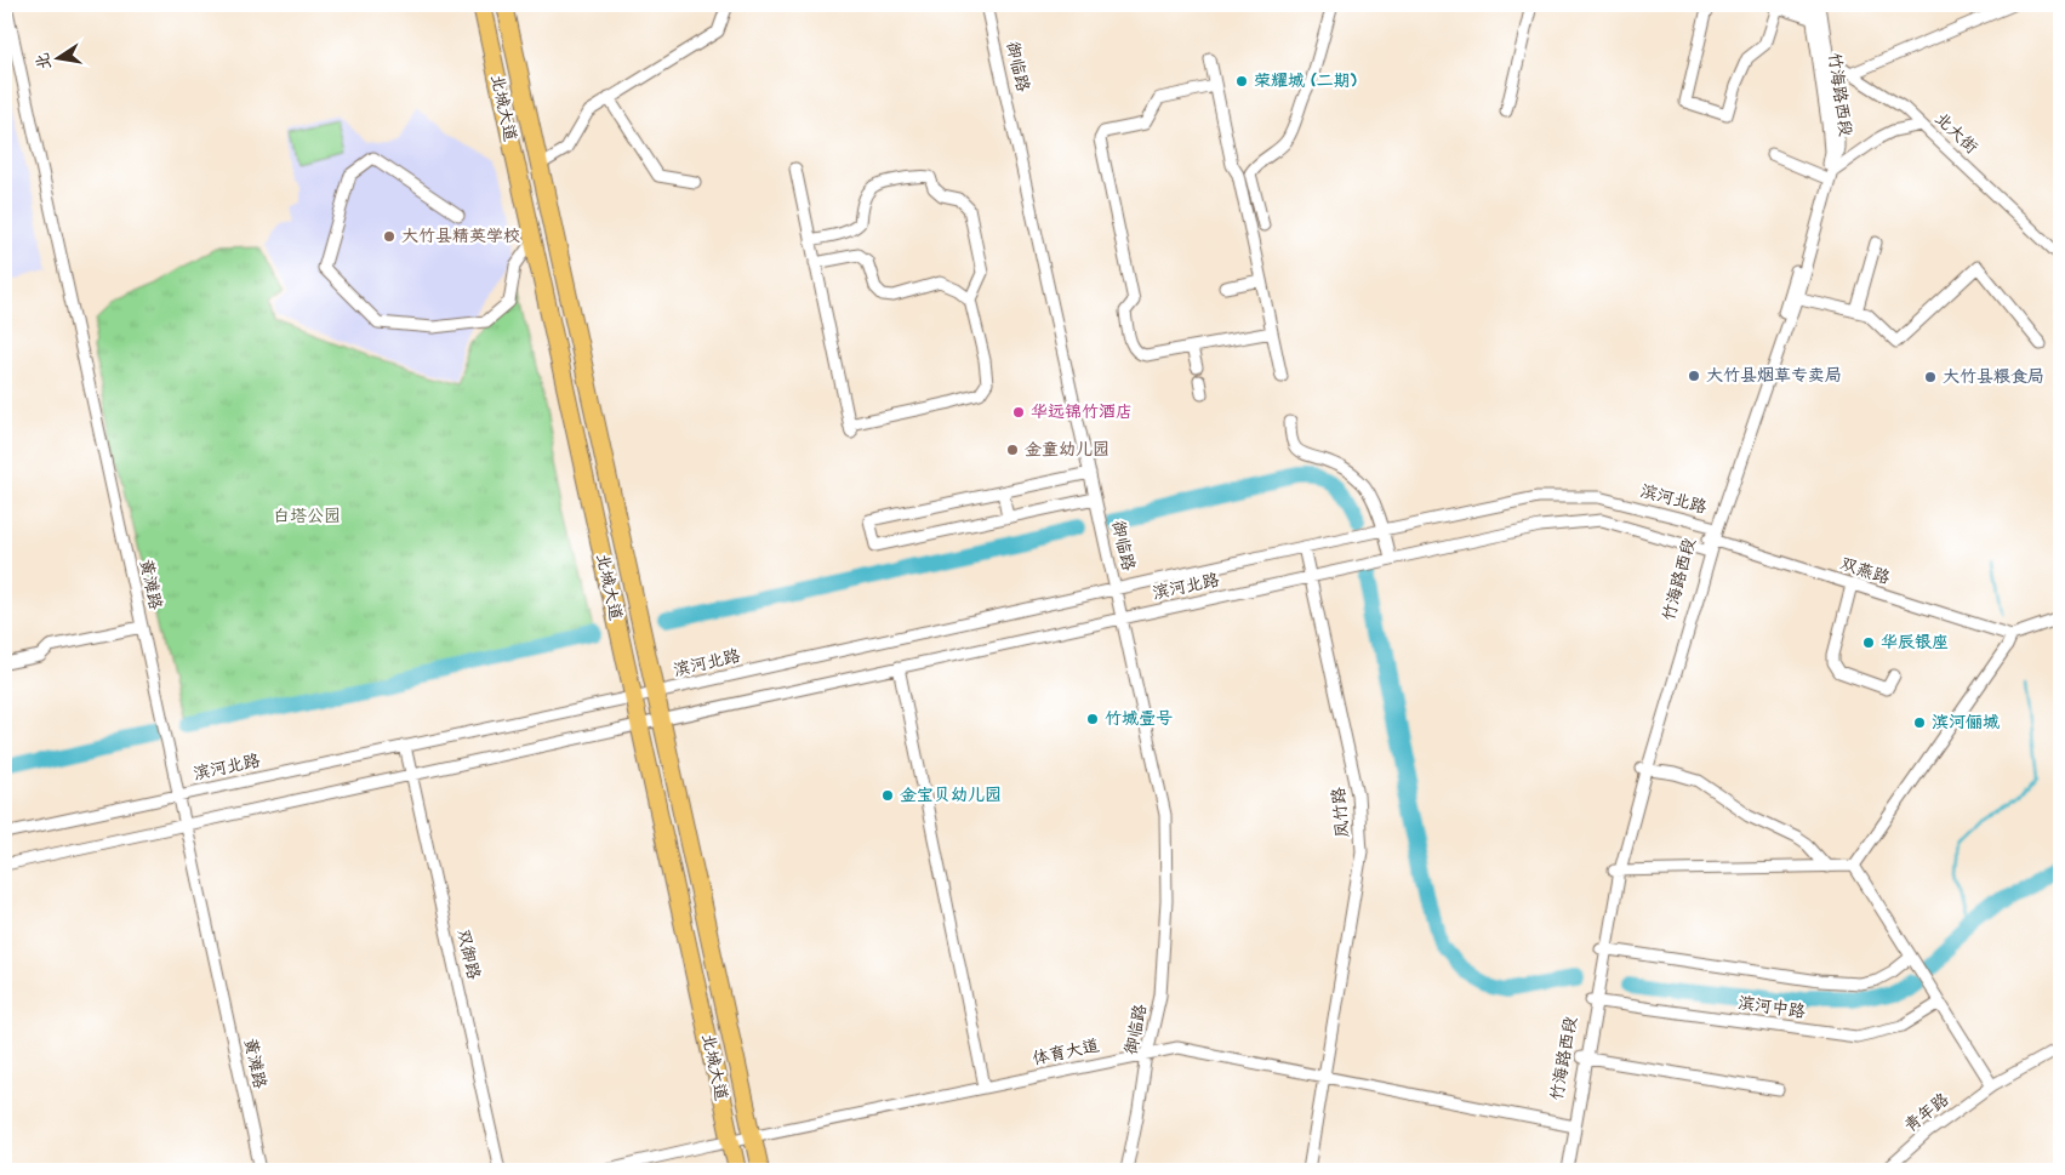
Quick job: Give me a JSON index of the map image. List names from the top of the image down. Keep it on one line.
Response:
{"streets":{"highway":["北城大道"],"street":["御临路","竹海路西段","北大街","滨河北路","双燕路","黄滩路","凤竹路","双御路","滨河中路","体育大道","青年路"]},"crossings":[["御临路","滨河北路"],["御临路","体育大道"],["竹海路西段","北大街"],["竹海路西段","滨河北路"],["竹海路西段","双燕路"],["竹海路西段","滨河中路"],["竹海路西段","体育大道"],["北城大道","滨河北路"],["北城大道","体育大道"],["滨河北路","双燕路"],["滨河北路","黄滩路"],["滨河北路","凤竹路"],["滨河北路","双御路"],["凤竹路","体育大道"]],"parks":["白塔公园"],"places":["荣耀城 (二期)","大竹县精英学校","大竹县烟草专卖局","大竹县粮食局","华远锦竹酒店","金童幼儿园","华辰银座","竹城壹号","滨河俪城","金宝贝幼儿园"],"north":"left"}
